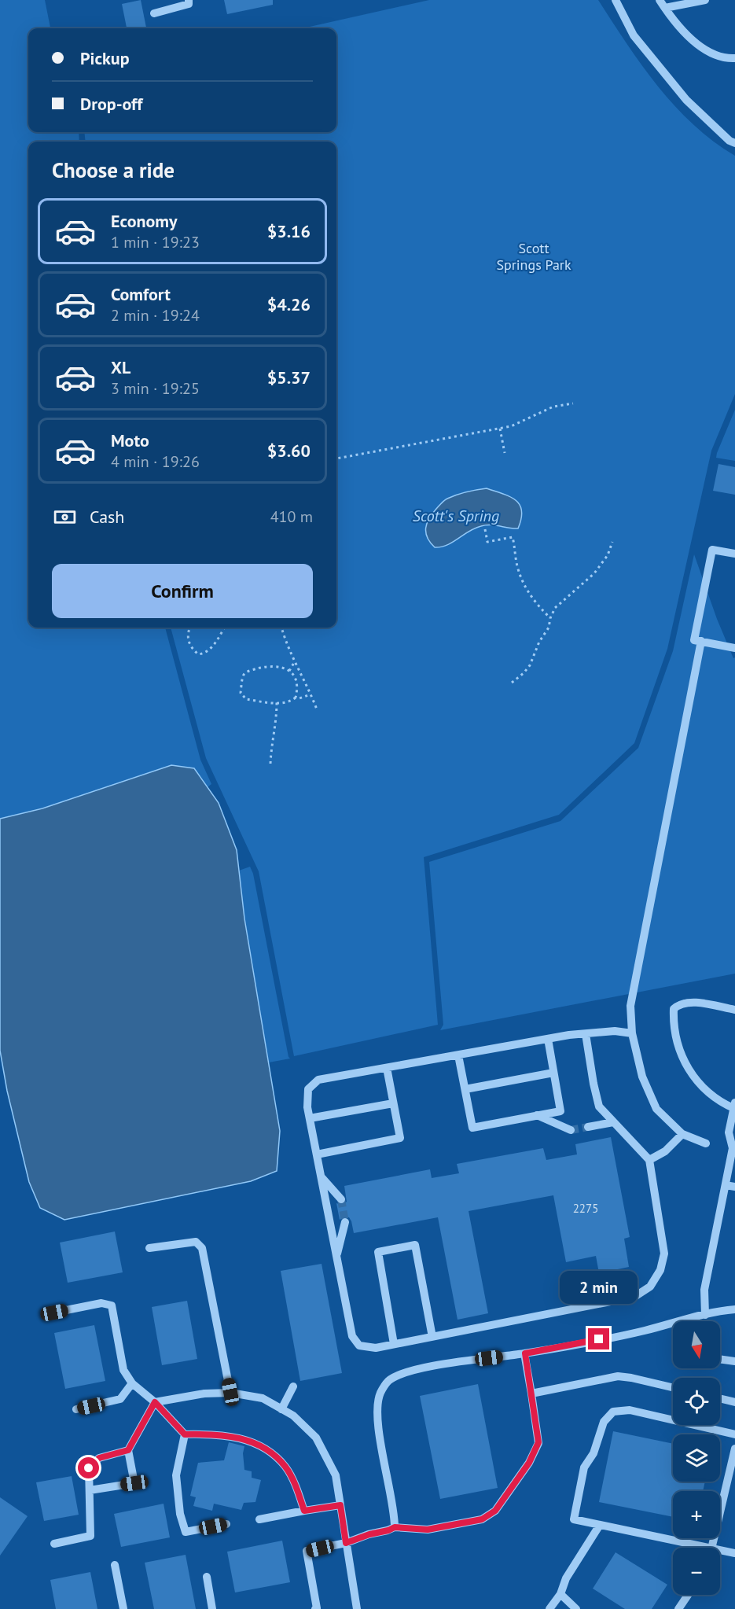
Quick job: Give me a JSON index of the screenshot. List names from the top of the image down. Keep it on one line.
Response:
{"water":["Scott's Spring"],"parks":["Scott Springs Park"],"house_numbers":["2275"],"north":"bottom","page":{"banner":["Pickup","Drop-off"],"heading":"Choose a ride","list":[{"name":"Economy","note":"1 min · 19:23","value":"$3.16"},{"name":"Comfort","note":"2 min · 19:24","value":"$4.26"},{"name":"XL","note":"3 min · 19:25","value":"$5.37"},{"name":"Moto","note":"4 min · 19:26","value":"$3.60"}],"pay":["Cash","410 m"],"buttons":"Confirm","bubble":"2 min","map_buttons":["+","−"]}}
